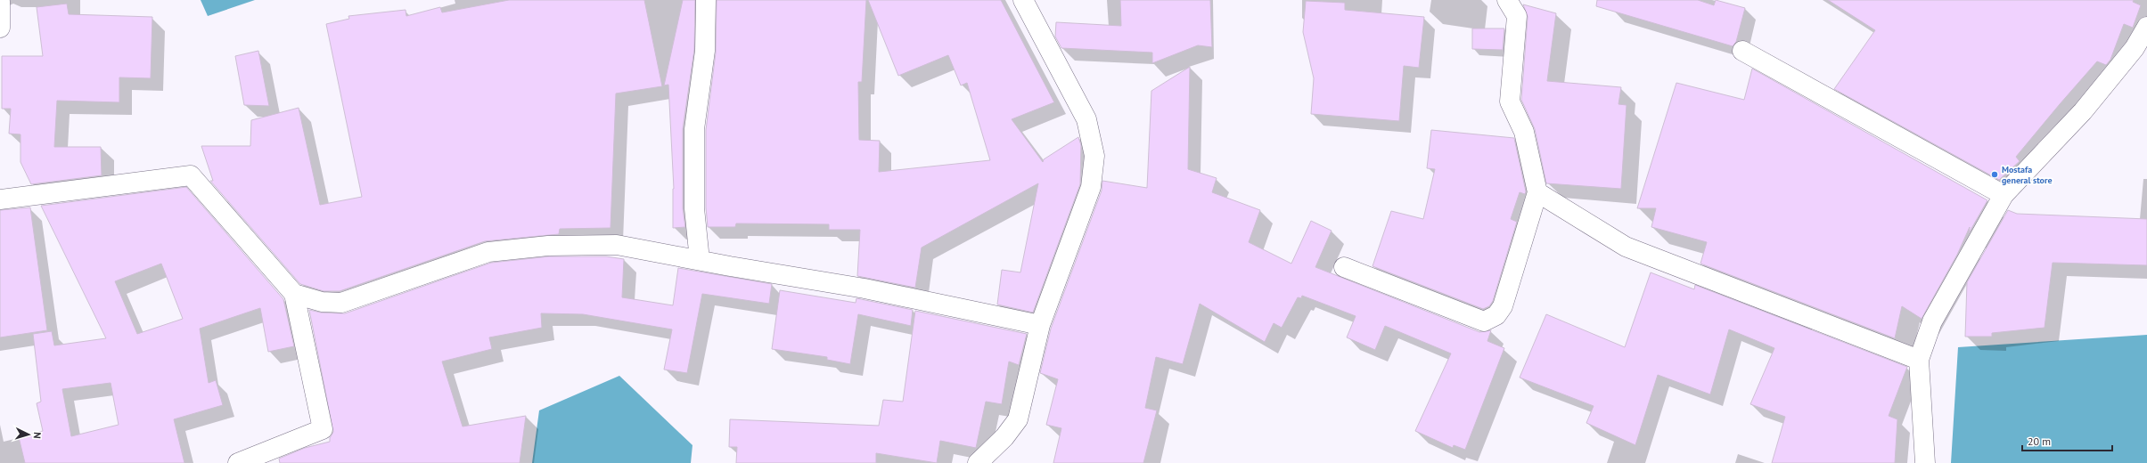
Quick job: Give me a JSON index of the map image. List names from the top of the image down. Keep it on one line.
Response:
{"places":["Mostafa general store"],"scale_bar":"20 m","north":"right"}
